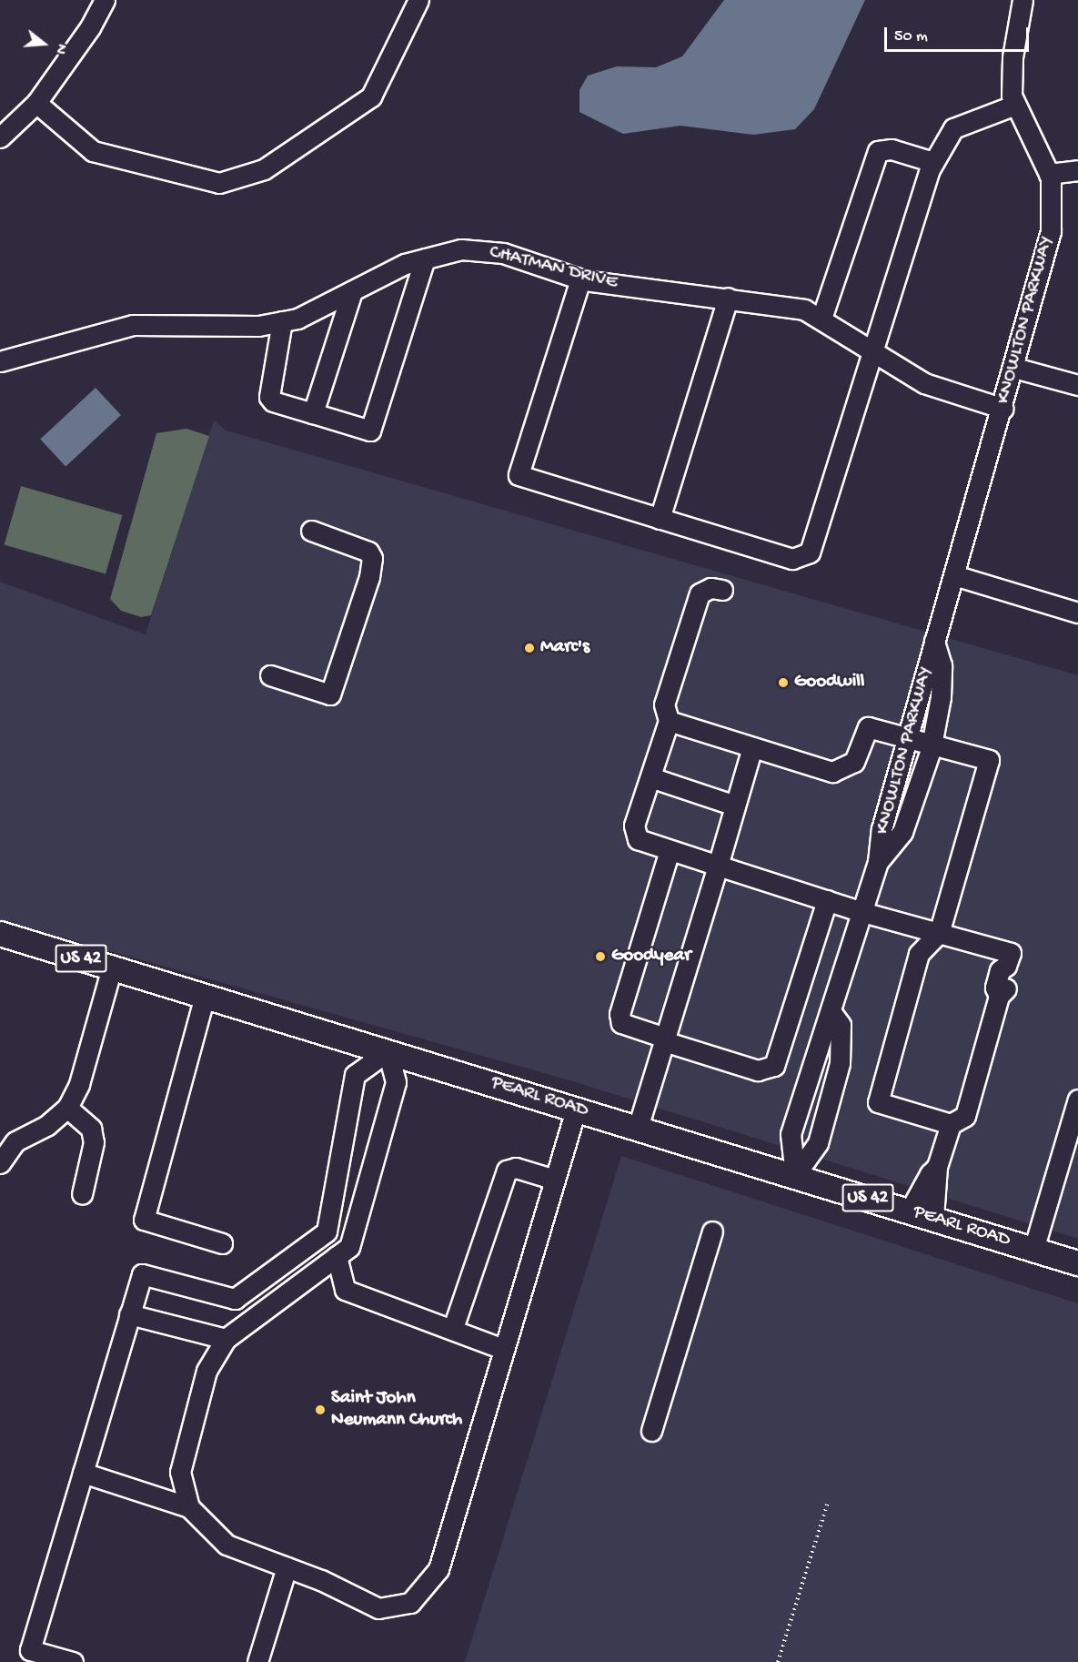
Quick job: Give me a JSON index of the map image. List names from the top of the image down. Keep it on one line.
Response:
{"streets":{"main road":["US 42","PEARL ROAD"],"street":["CHATMAN DRIVE","KNOWLTON PARKWAY"]},"crossings":[["CHATMAN DRIVE","KNOWLTON PARKWAY"],["KNOWLTON PARKWAY","PEARL ROAD"]],"places":["Marc's","Goodwill","Goodyear","Saint John Neumann Church"],"scale_bar":"50 m","north":"right"}
